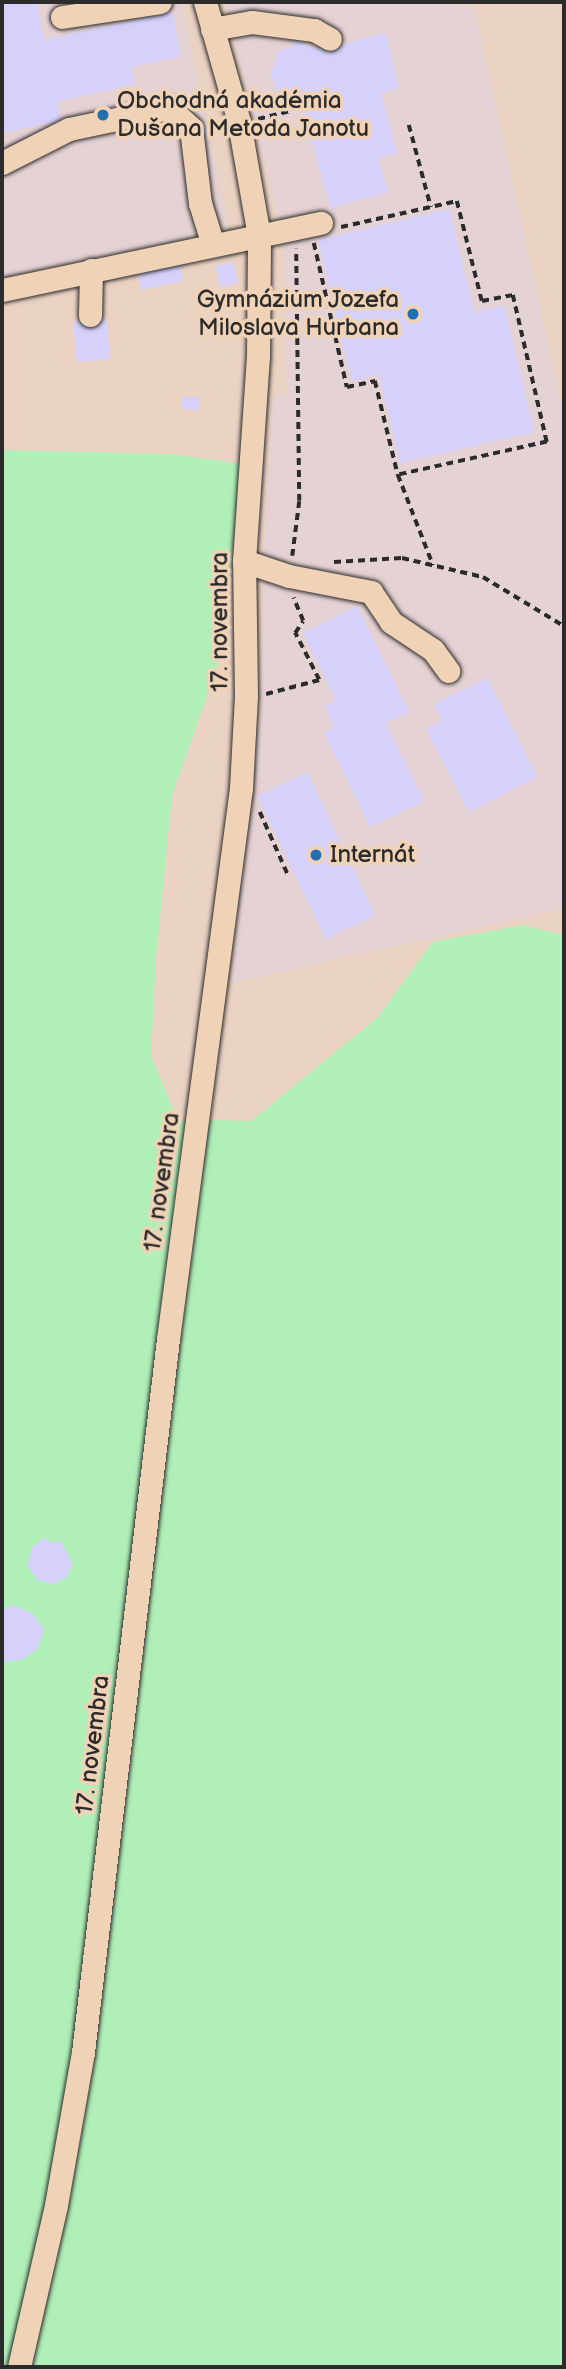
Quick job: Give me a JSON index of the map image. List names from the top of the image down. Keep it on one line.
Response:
{"streets":{"street":["17. novembra"]},"places":["Obchodná akadémia Dušana Metoda Janotu","Gymnázium Jozefa Miloslava Hurbana","Internát"]}
